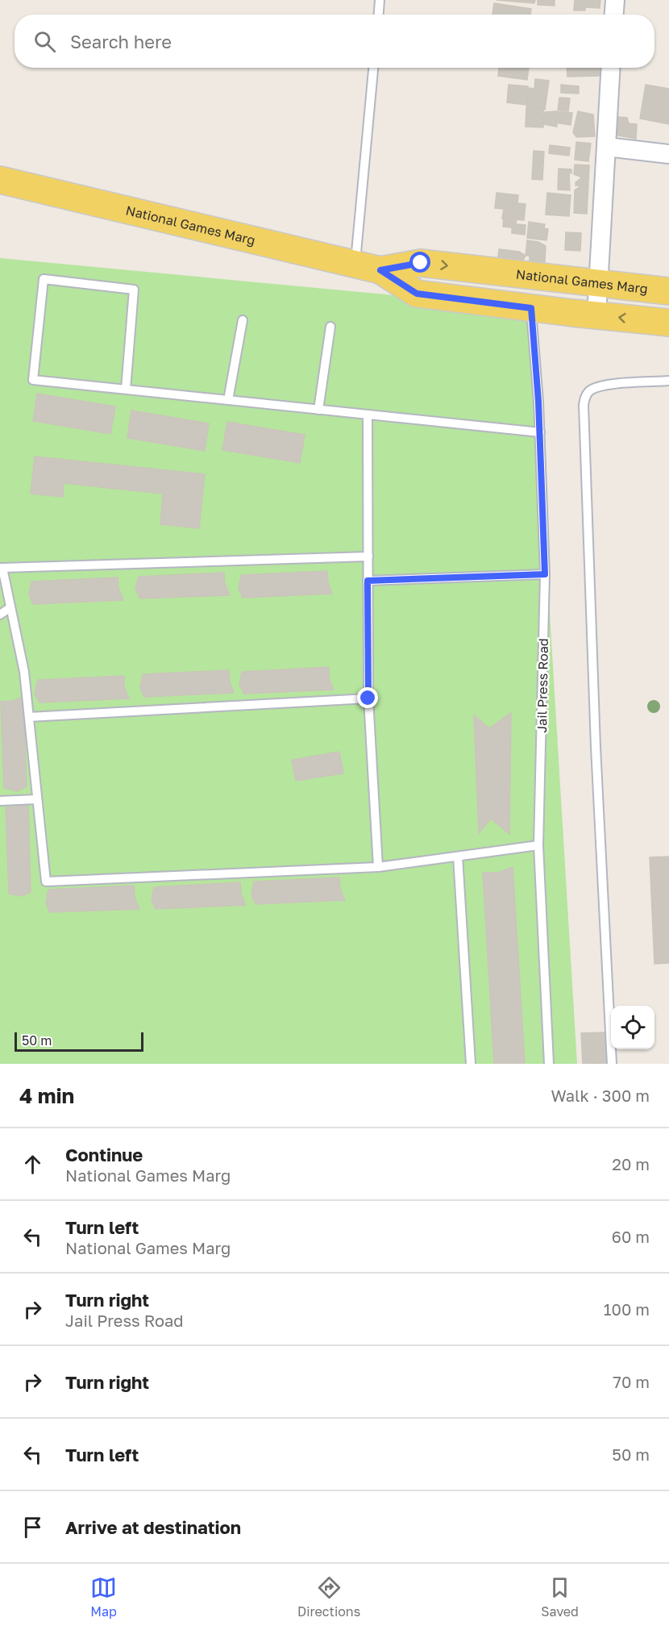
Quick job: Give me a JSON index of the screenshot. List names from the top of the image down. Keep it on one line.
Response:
{"streets":{"main road":["National Games Marg"],"lane":["Jail Press Road"]},"crossings":[["National Games Marg","Jail Press Road"]],"scale_bar":"50 m","page":{"search":"Search here","scale":"50 m","heading":["4 min","Walk · 300 m"],"list":[["Continue","National Games Marg","20 m"],["Turn left","National Games Marg","60 m"],["Turn right","Jail Press Road","100 m"],["Turn right","70 m"],["Turn left","50 m"],"Arrive at destination"],"nav":["Map","Directions","Saved"]}}
